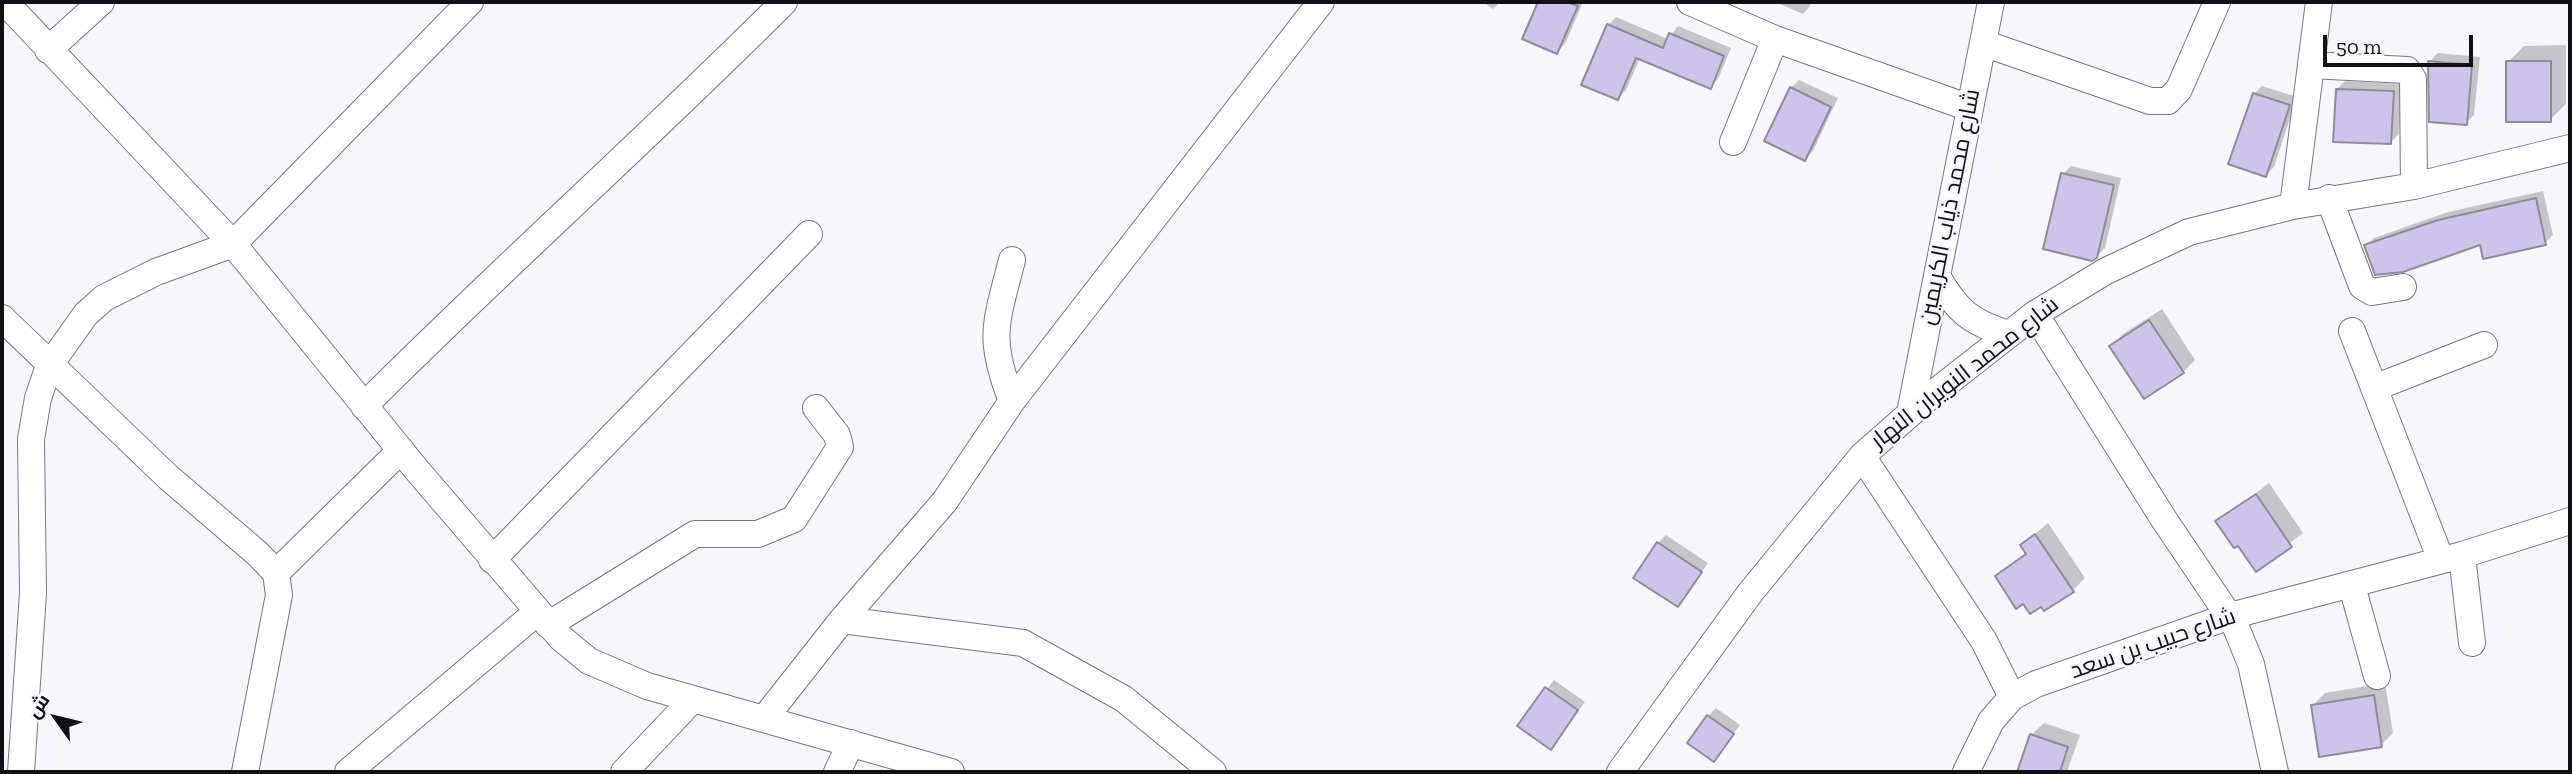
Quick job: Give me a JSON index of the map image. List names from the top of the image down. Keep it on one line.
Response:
{"streets":{"street":["شارع محمد ذياب الكريمين","شارع محمد النويران النهار","شارع حبيب بن سعد"]},"crossings":[["شارع محمد ذياب الكريمين","شارع محمد النويران النهار"]],"scale_bar":"50 m","north":"top left"}
